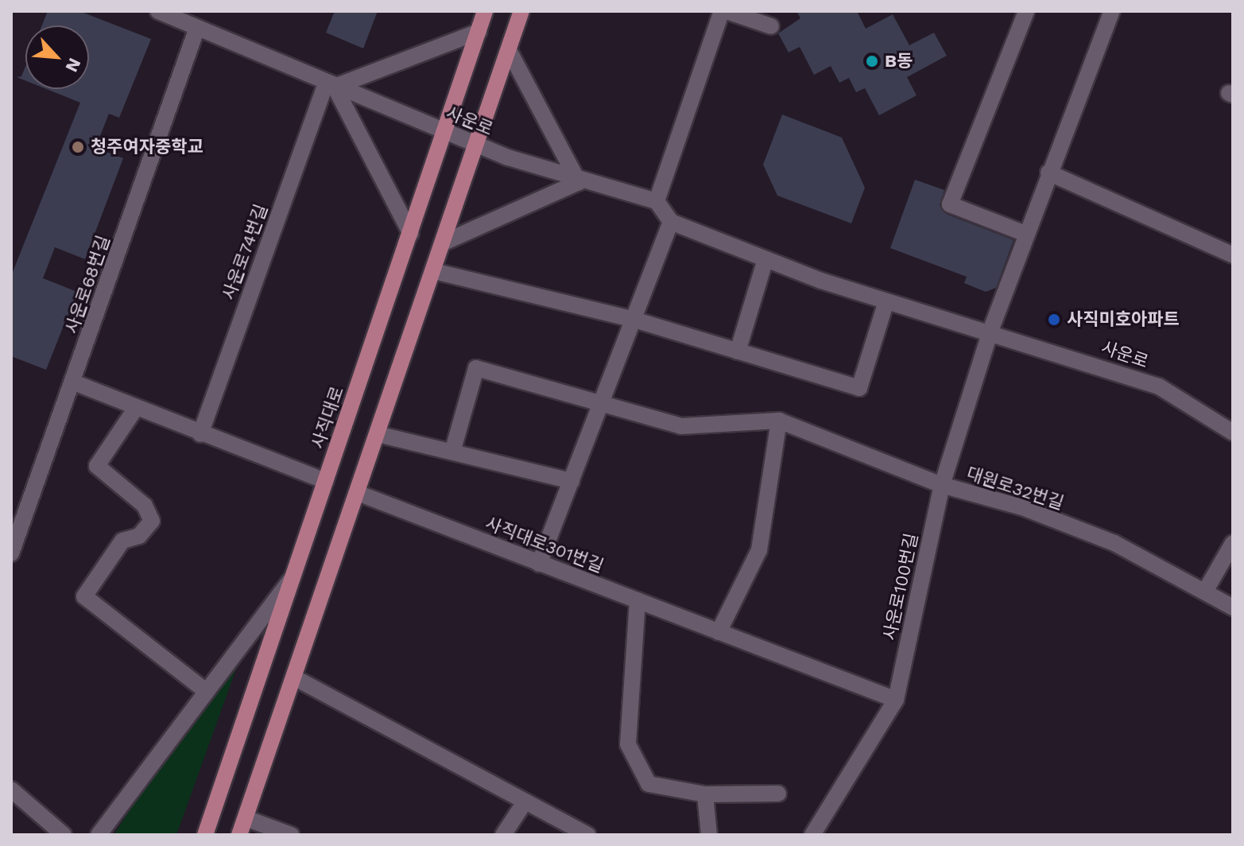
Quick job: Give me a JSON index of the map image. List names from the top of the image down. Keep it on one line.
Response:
{"streets":{"main road":["사직대로"],"street":["사운로","사운로74번길","사운로68번길","대원로32번길","사직대로301번길","사운로100번길"]},"crossings":[["사운로","사운로74번길"],["사운로","사운로68번길"],["사운로","사직대로"],["사운로","사운로100번길"],["대원로32번길","사운로100번길"],["사직대로301번길","사운로100번길"]],"places":["B동","청주여자중학교","사직미호아파트"],"north":"bottom right"}
